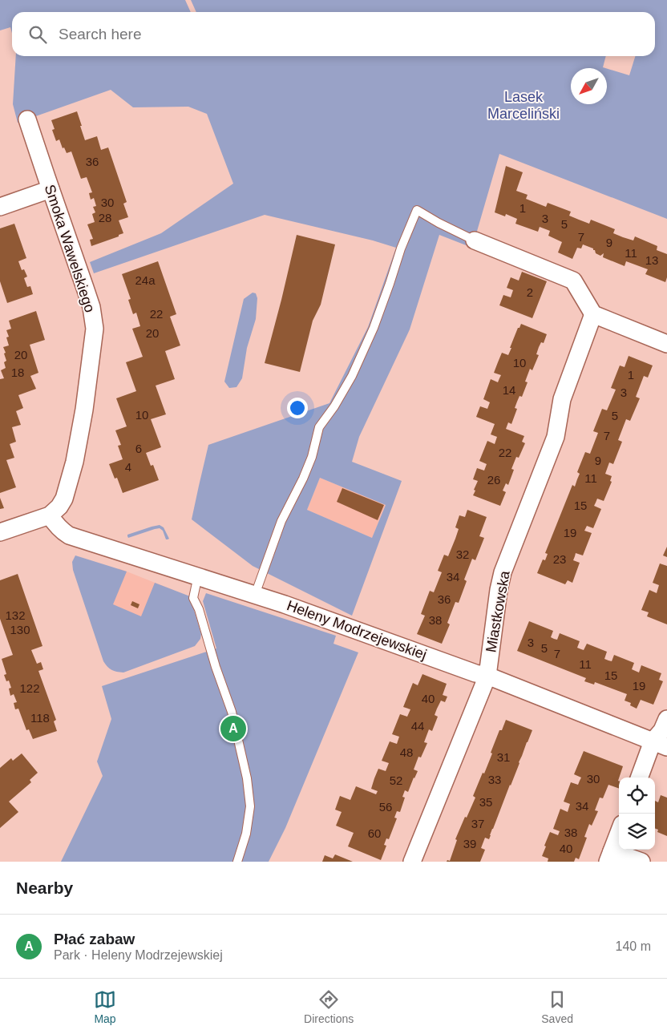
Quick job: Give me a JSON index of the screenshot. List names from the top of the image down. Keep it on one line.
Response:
{"streets":{"street":["Smoka Wawelskiego","Miastkowska","Heleny Modrzejewskiej"]},"crossings":[["Smoka Wawelskiego","Heleny Modrzejewskiej"],["Miastkowska","Heleny Modrzejewskiej"]],"parks":["Lasek Marceliński"],"house_numbers":["36","30","1","28","3","5","7","9","11","13","24a","2","22","20","20","10","18","1","14","3","10","5","7","6","22","9","4","11","26","15","19","32","23","34","36","132","38","130","3","5","7","11","15","19","122","40","118","44","48","31","30","33","52","35","34","56","37","38","60","39","40"],"north":"bottom left","page":{"search":"Search here","pins":"A","heading":"Nearby","list":[{"mark":"A","name":"Płać zabaw","note":"Park · Heleny Modrzejewskiej","value":"140 m"}],"nav":["Map","Directions","Saved"]}}
